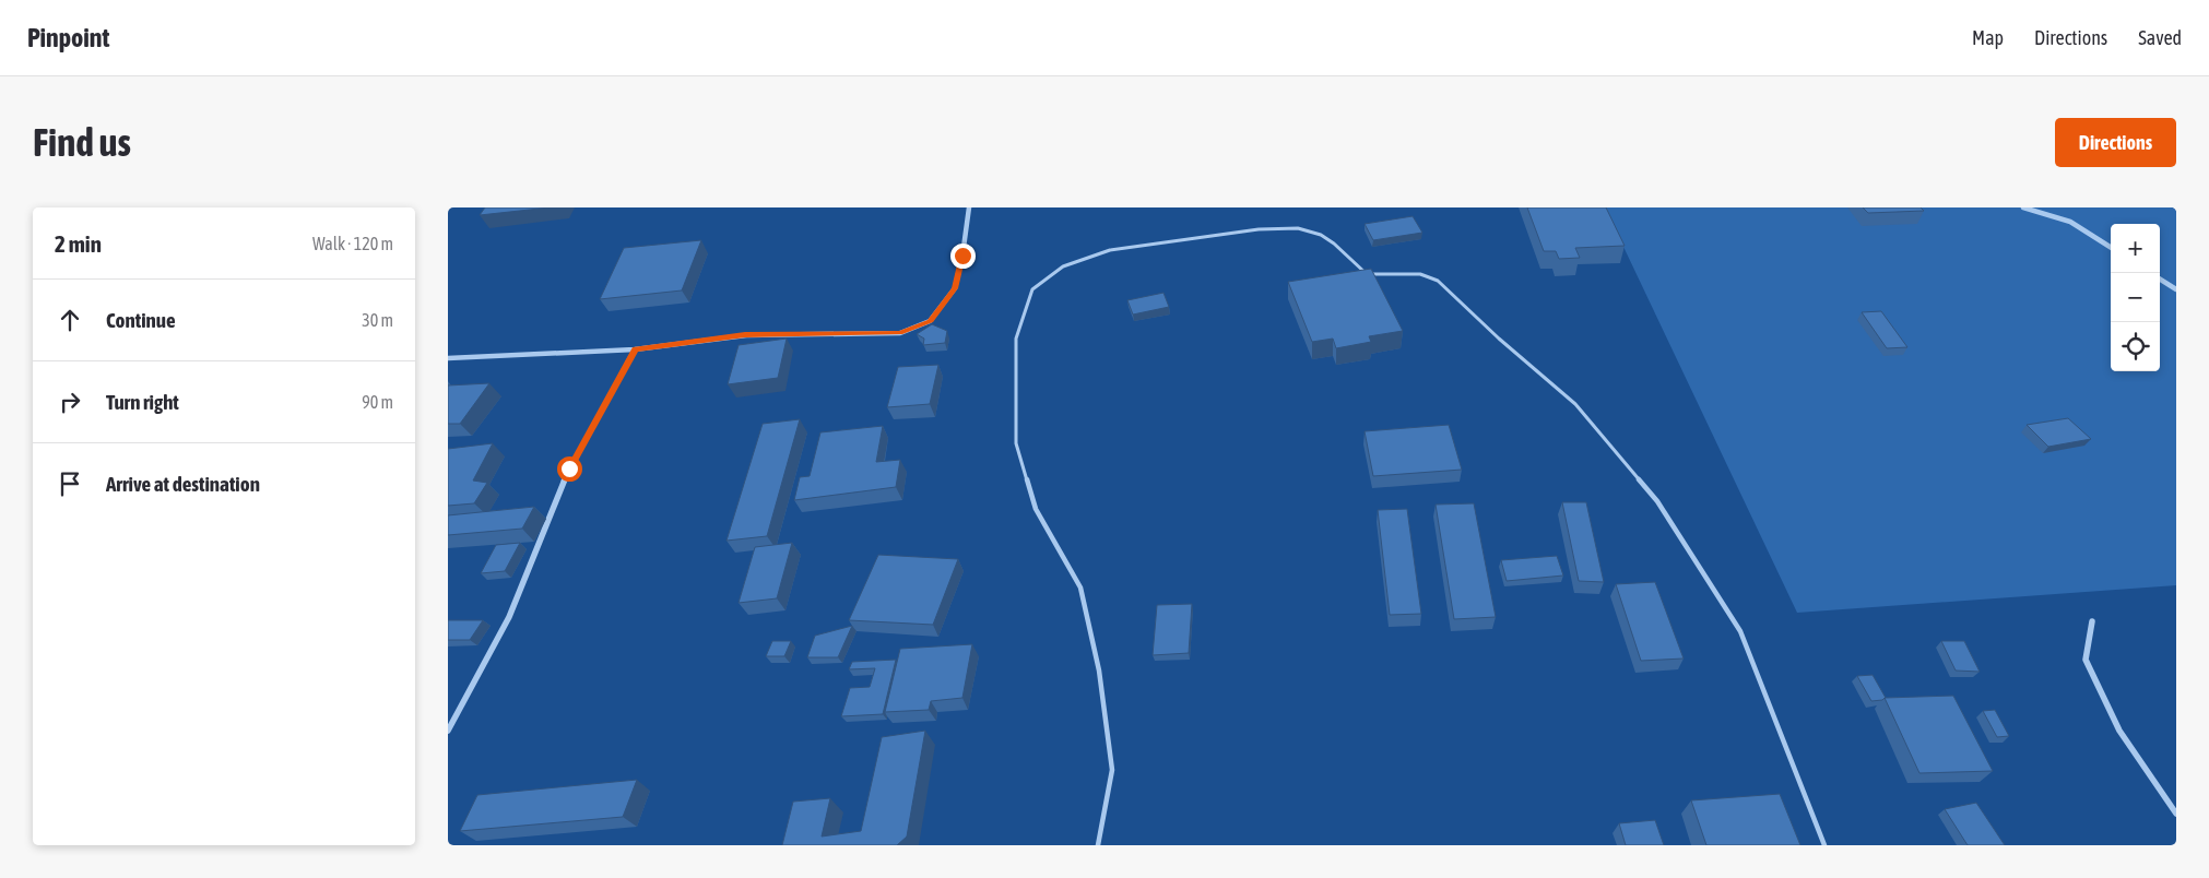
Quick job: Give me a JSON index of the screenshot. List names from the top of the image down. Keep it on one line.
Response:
{"page":{"header":"Pinpoint","nav":["Map","Directions","Saved"],"buttons":"Directions","title":"Find us","heading":["2 min","Walk · 120 m"],"map_buttons":["+","−"],"list":[["Continue","30 m"],["Turn right","90 m"],"Arrive at destination"]}}
